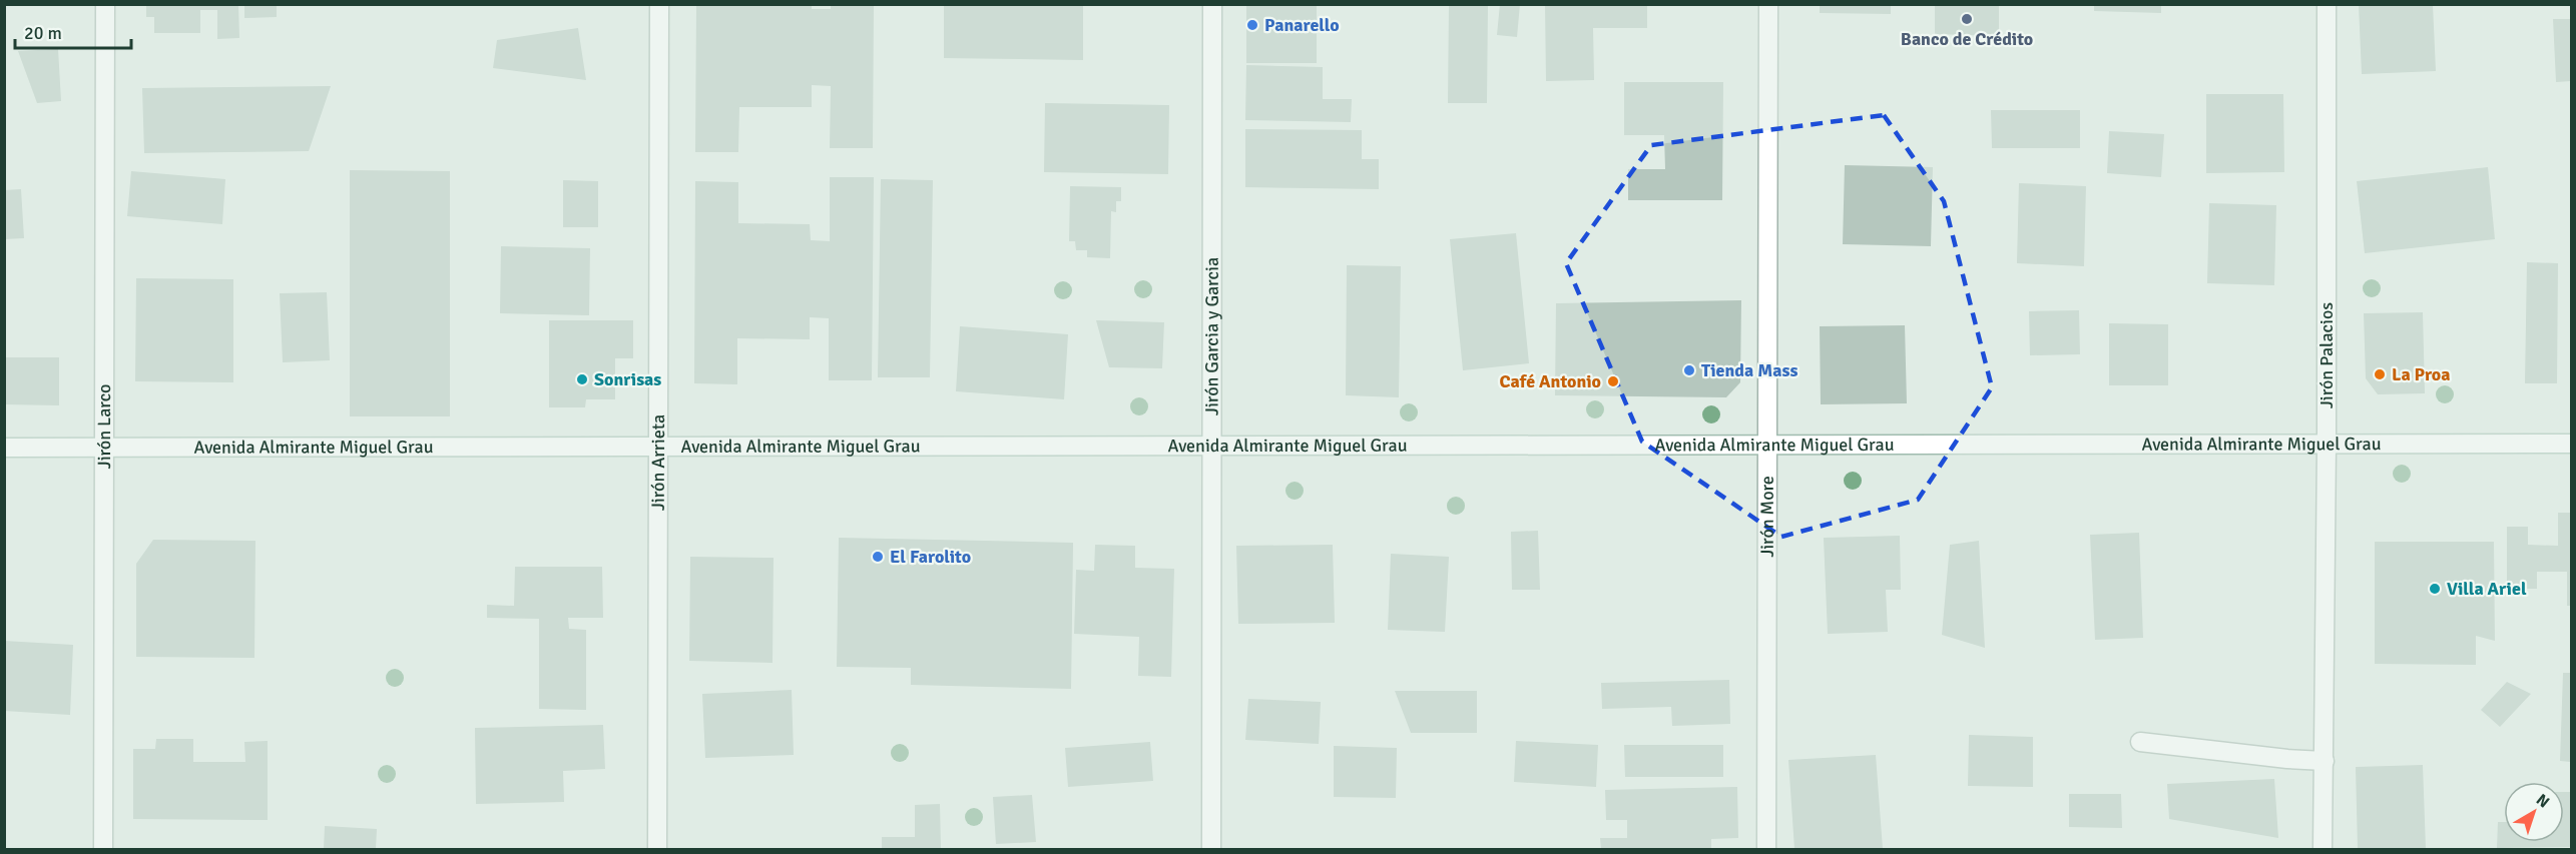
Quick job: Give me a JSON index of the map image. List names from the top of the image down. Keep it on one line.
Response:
{"streets":{"street":["Jirón Garcia y Garcia","Jirón Palacios","Jirón Larco","Avenida Almirante Miguel Grau","Jirón Arrieta","Jirón More"]},"crossings":[["Jirón Garcia y Garcia","Avenida Almirante Miguel Grau"],["Jirón Palacios","Avenida Almirante Miguel Grau"],["Jirón Larco","Avenida Almirante Miguel Grau"],["Avenida Almirante Miguel Grau","Jirón Arrieta"],["Avenida Almirante Miguel Grau","Jirón More"]],"places":["Banco de Crédito","Panarello","Tienda Mass","La Proa","Sonrisas","Café Antonio","El Farolito","Villa Ariel"],"scale_bar":"20 m","north":"top right"}
